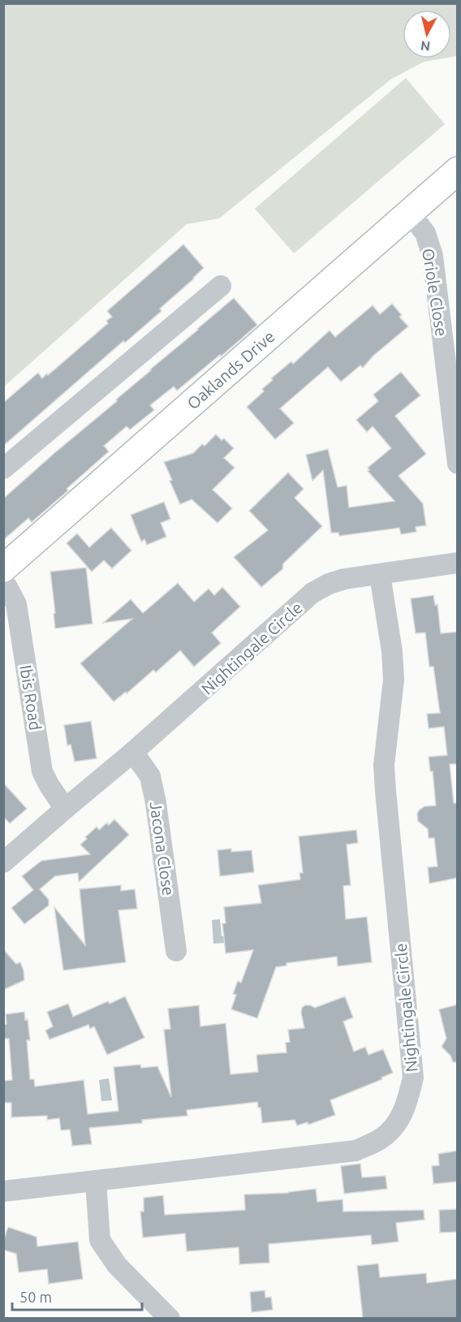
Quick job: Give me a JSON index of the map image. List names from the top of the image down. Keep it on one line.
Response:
{"streets":{"street":["Oriole Close","Oaklands Drive","Nightingale Circle","Ibis Road","Jacona Close"]},"crossings":[["Oriole Close","Oaklands Drive"],["Nightingale Circle","Ibis Road"],["Nightingale Circle","Jacona Close"]],"scale_bar":"50 m","north":"bottom"}
